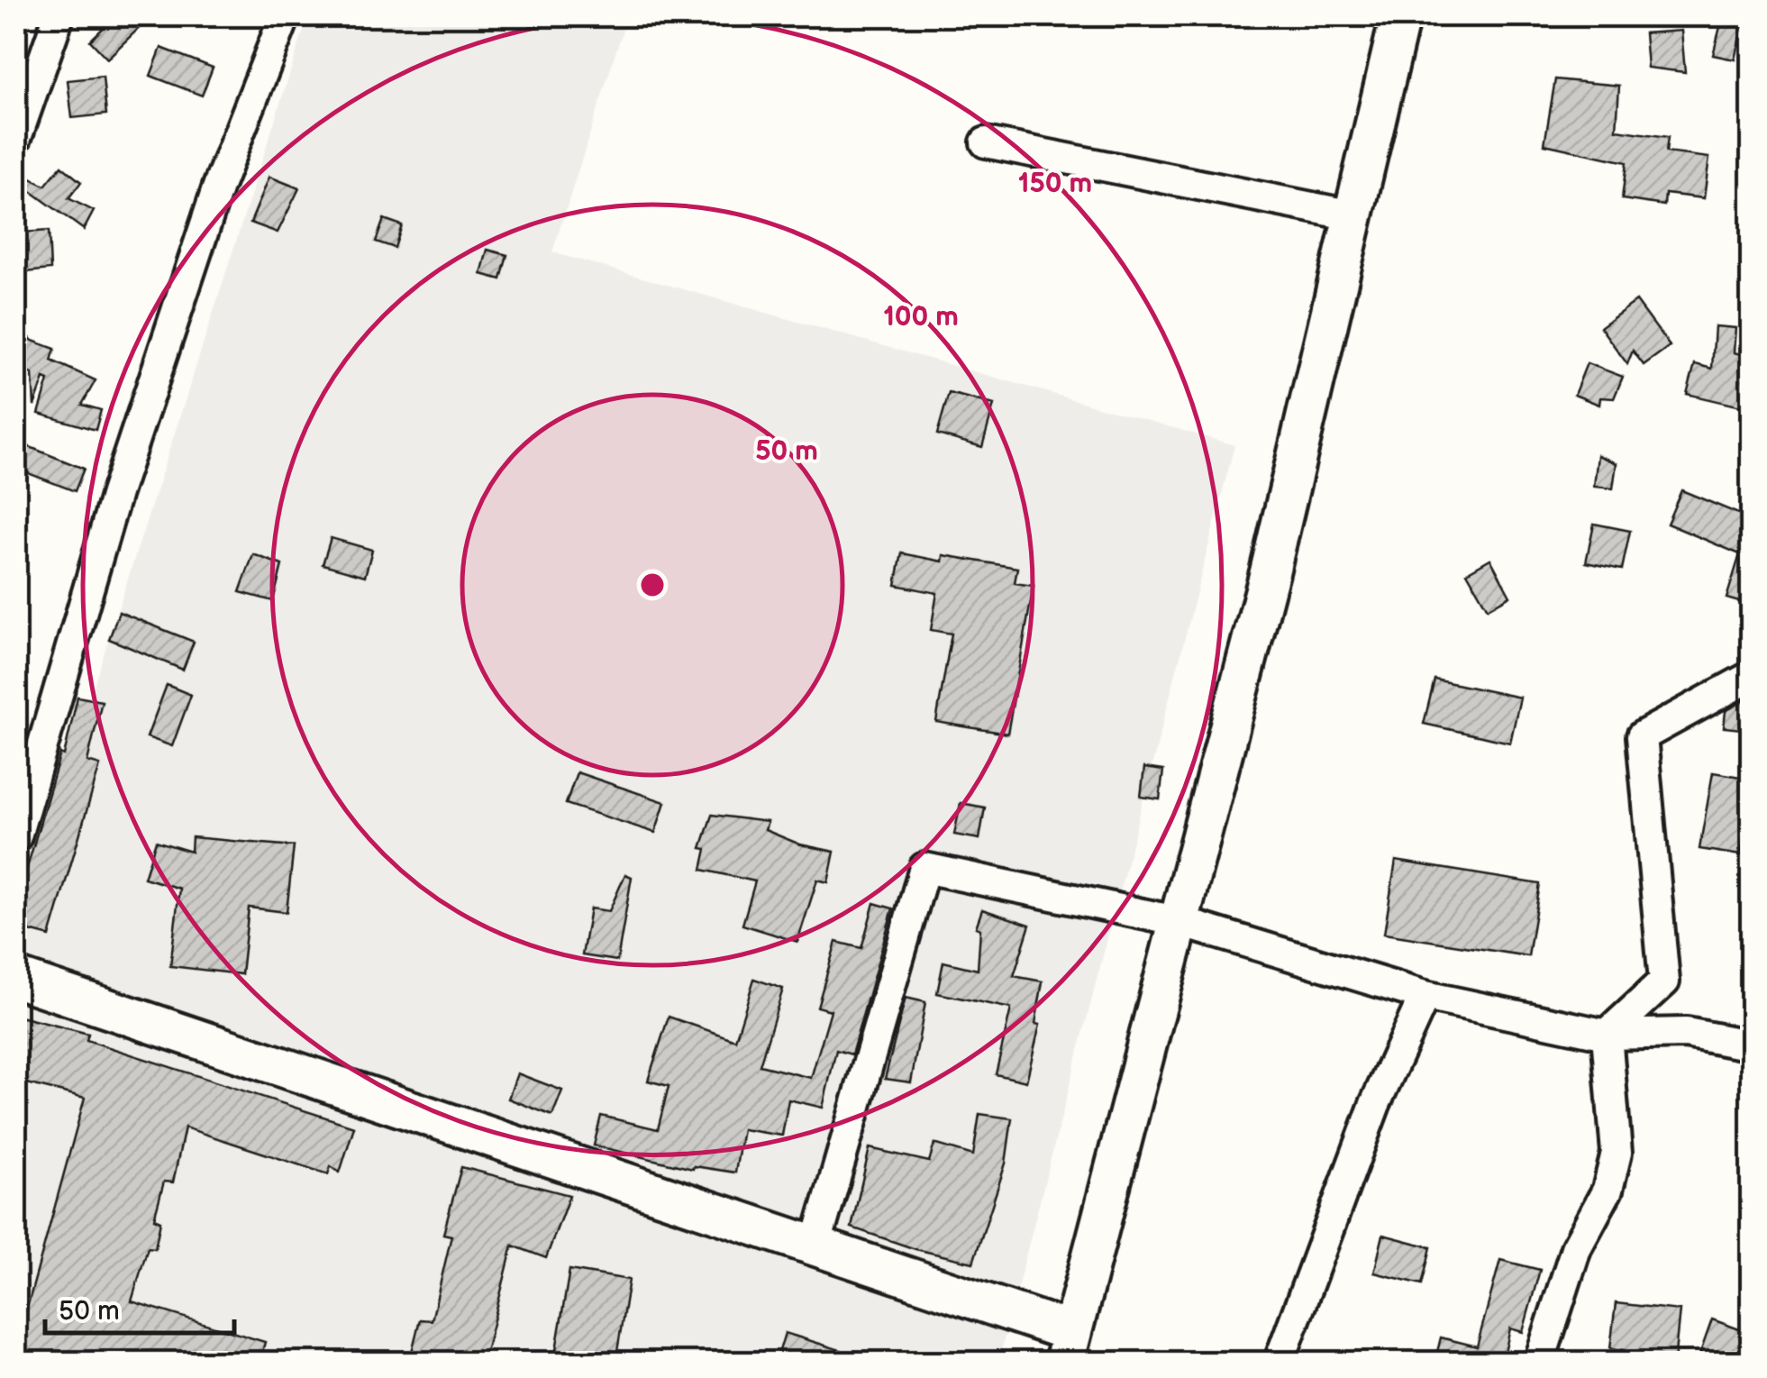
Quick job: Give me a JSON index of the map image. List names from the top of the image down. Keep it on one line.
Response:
{"scale_bar":"50 m","rings":["150 m","100 m","50 m"]}
